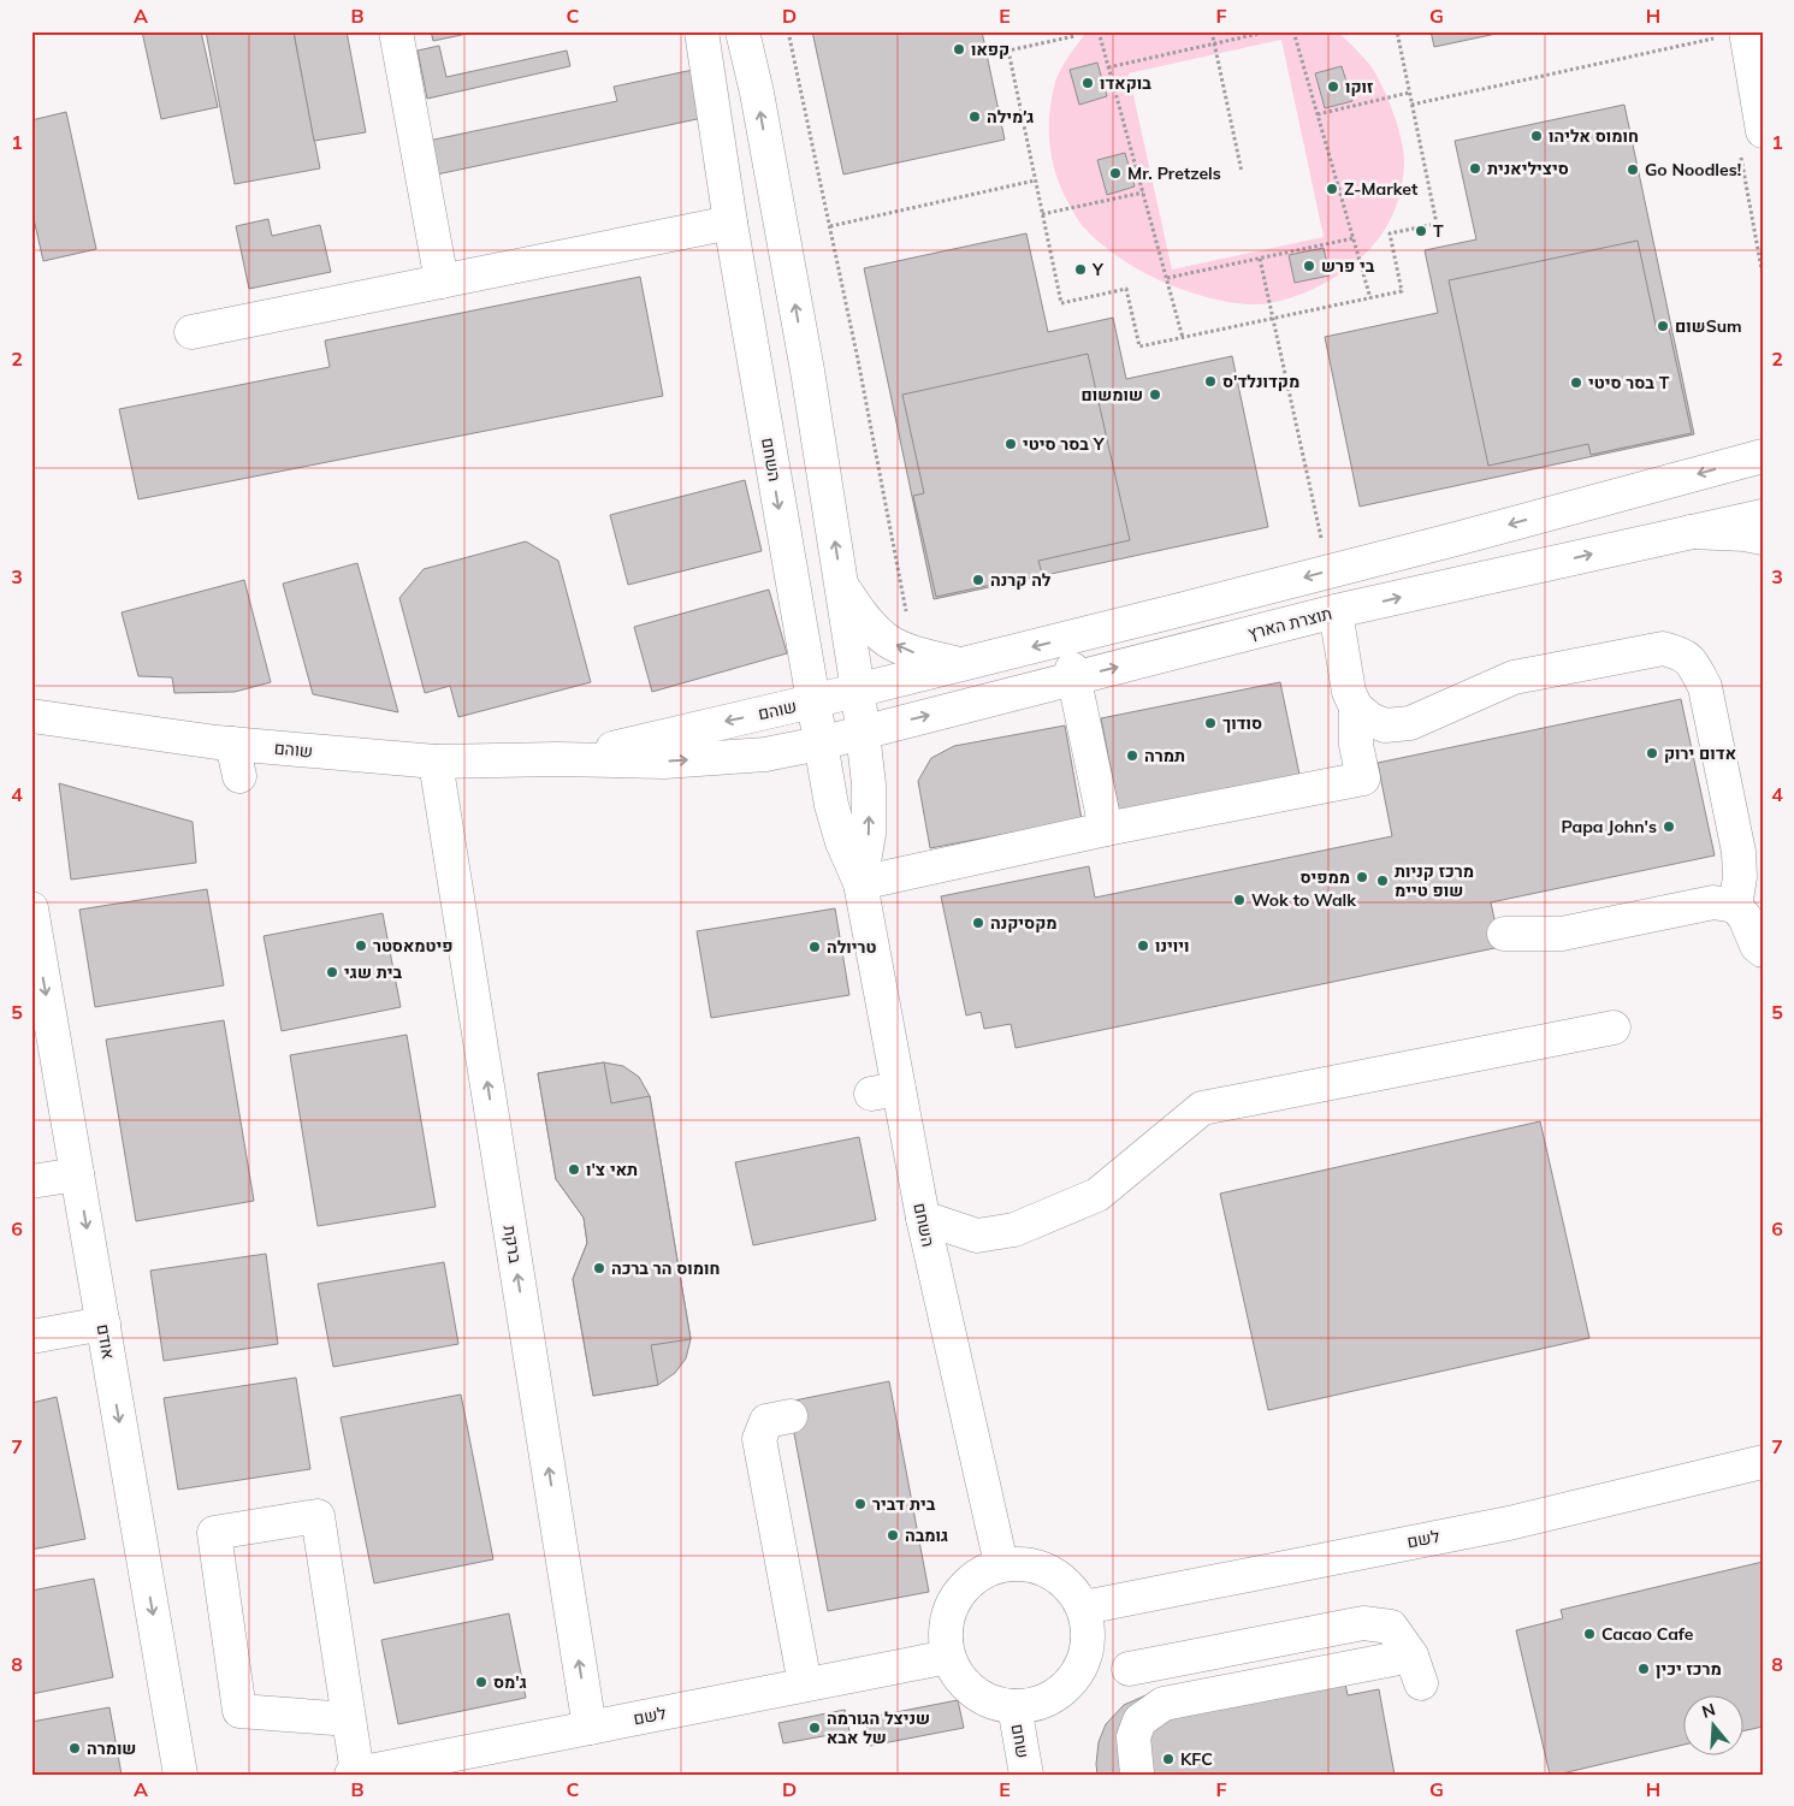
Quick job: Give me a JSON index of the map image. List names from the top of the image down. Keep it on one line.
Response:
{"streets":{"street":["השחם","תוצרת הארץ","שוהם","ברקת","אודם","לשם","שחם"]},"crossings":[["השחם","תוצרת הארץ"],["השחם","שוהם"],["השחם","לשם"],["השחם","שחם"],["תוצרת הארץ","שוהם"],["שוהם","ברקת"],["ברקת","לשם"],["לשם","שחם"]],"one_way":["אודם"],"places":["קפאו","בוקאדו","זוקו","ג׳מילה","חומוס אליהו","סיציליאנית","Go Noodles!","Mr. Pretzels","Z-Market","T","בי פרש","Y","שוםSum","מקדונלד'ס","בסר סיטי T","שומשום","בסר סיטי Y","לה קרנה","סודוך","אדום ירוק","תמרה","Papa John's","ממפיס","מרכז קניות שופ טיימ","Wok to Walk","מקסיקנה","פיטמאסטר","ויוינו","טריולה","בית שגי","תאי צ'ו","חומוס הר ברכה","בית דביר","גומבה","Cacao Cafe","מרכז יכין","ג'מס","שניצל הגורמה של אבא","שומרה","KFC"],"north":"top","grid":{"columns":["A","B","C","D","E","F","G","H"],"rows":["1","2","3","4","5","6","7","8"]}}
